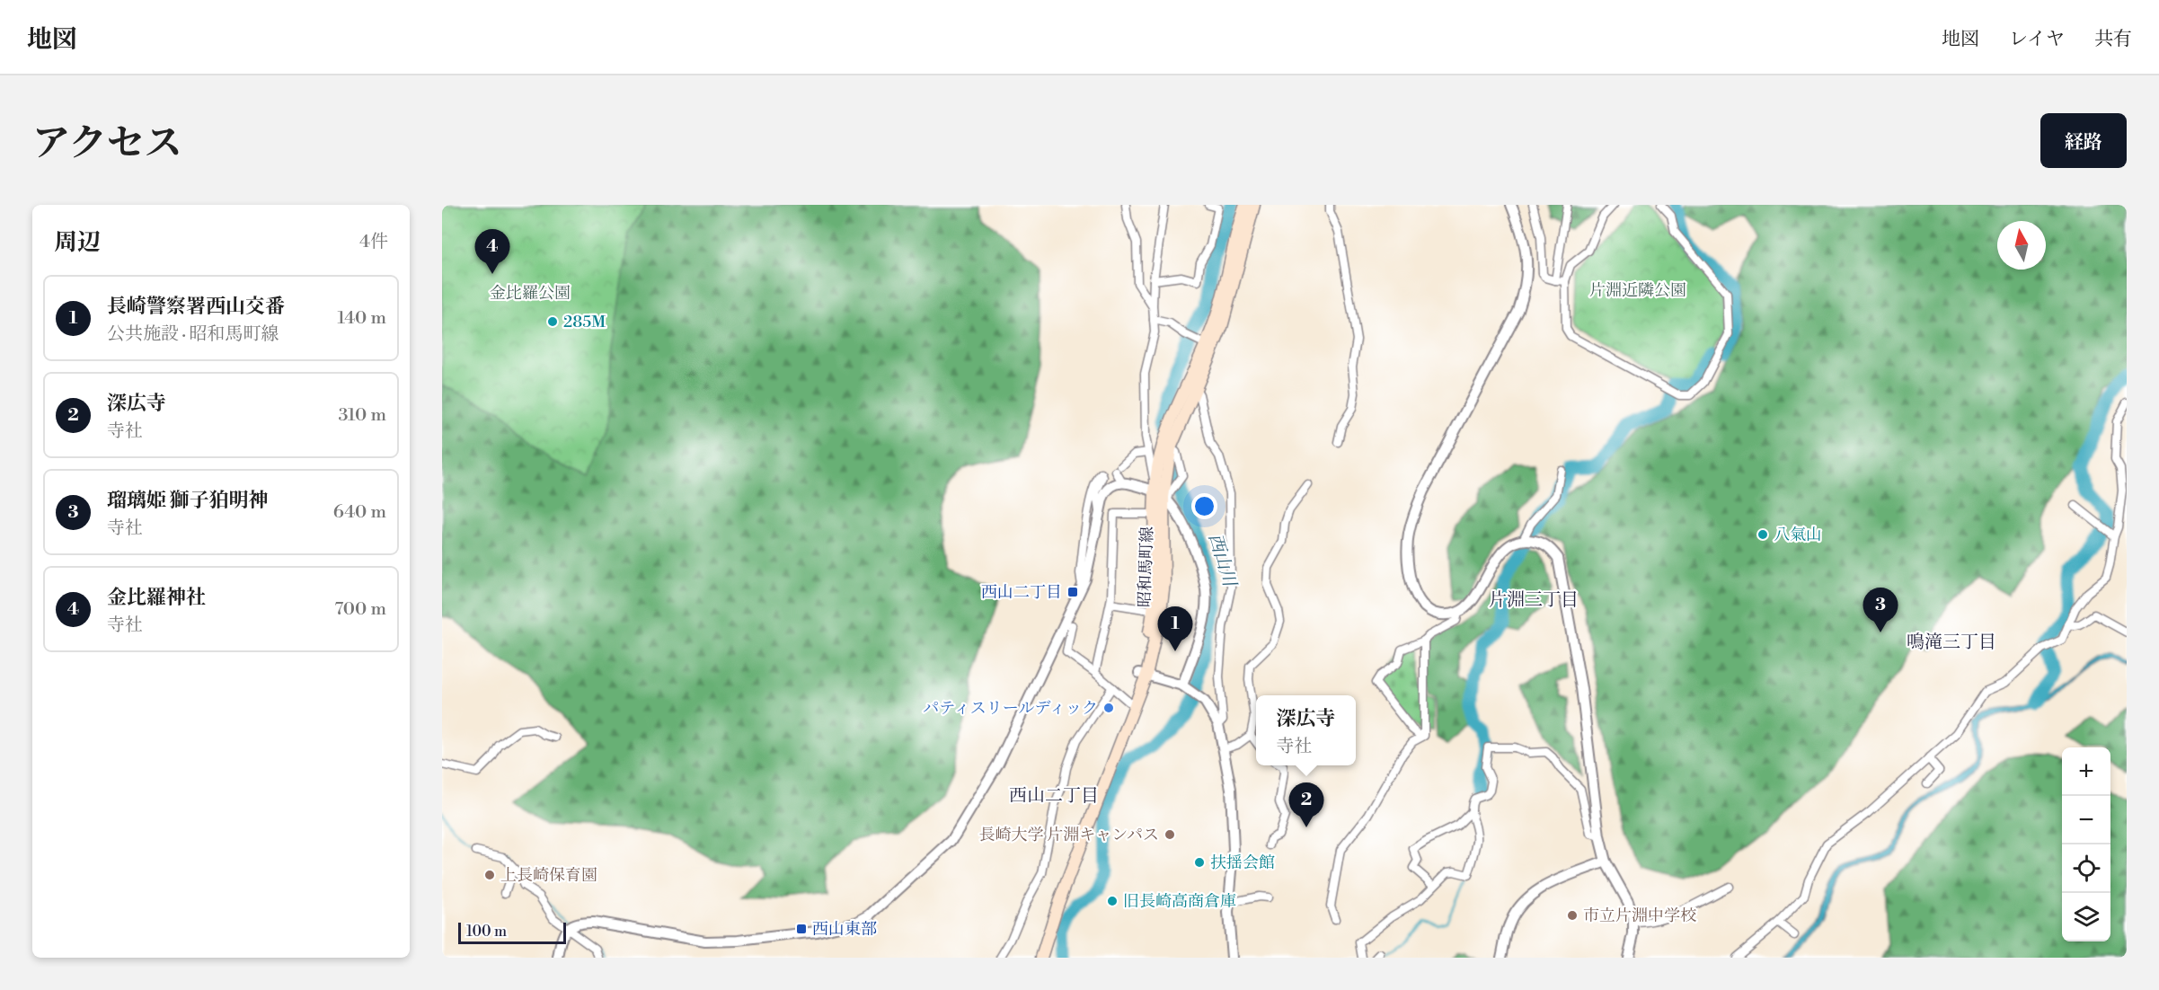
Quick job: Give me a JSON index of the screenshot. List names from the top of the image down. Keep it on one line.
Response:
{"streets":{"main road":["昭和馬町線"]},"districts":["片淵三丁目","鳴滝三丁目","西山二丁目"],"water":["西山川"],"parks":["片淵近隣公園","金比羅公園"],"places":{"other":["285M","八氣山","パティスリールディック","長崎大学 片淵キャンパス","扶揺会館","上長崎保育園","旧長崎高商倉庫","市立片淵中学校"],"transit":["西山二丁目","西山東部"]},"scale_bar":"100 m","north":"top","page":{"header":"地図","nav":["地図","レイヤ","共有"],"title":"アクセス","buttons":"経路","heading":["周辺","4件"],"pins":["4","3","1","2"],"list":[{"mark":"1","name":"長崎警察署西山交番","note":"公共施設 · 昭和馬町線","value":"140 m"},{"mark":"2","name":"深広寺","note":"寺社","value":"310 m"},{"mark":"3","name":"瑠璃姫 獅子狛明神","note":"寺社","value":"640 m"},{"mark":"4","name":"金比羅神社","note":"寺社","value":"700 m"}],"popup":["深広寺","寺社"],"map_buttons":["+","−"],"scale":"100 m"}}
